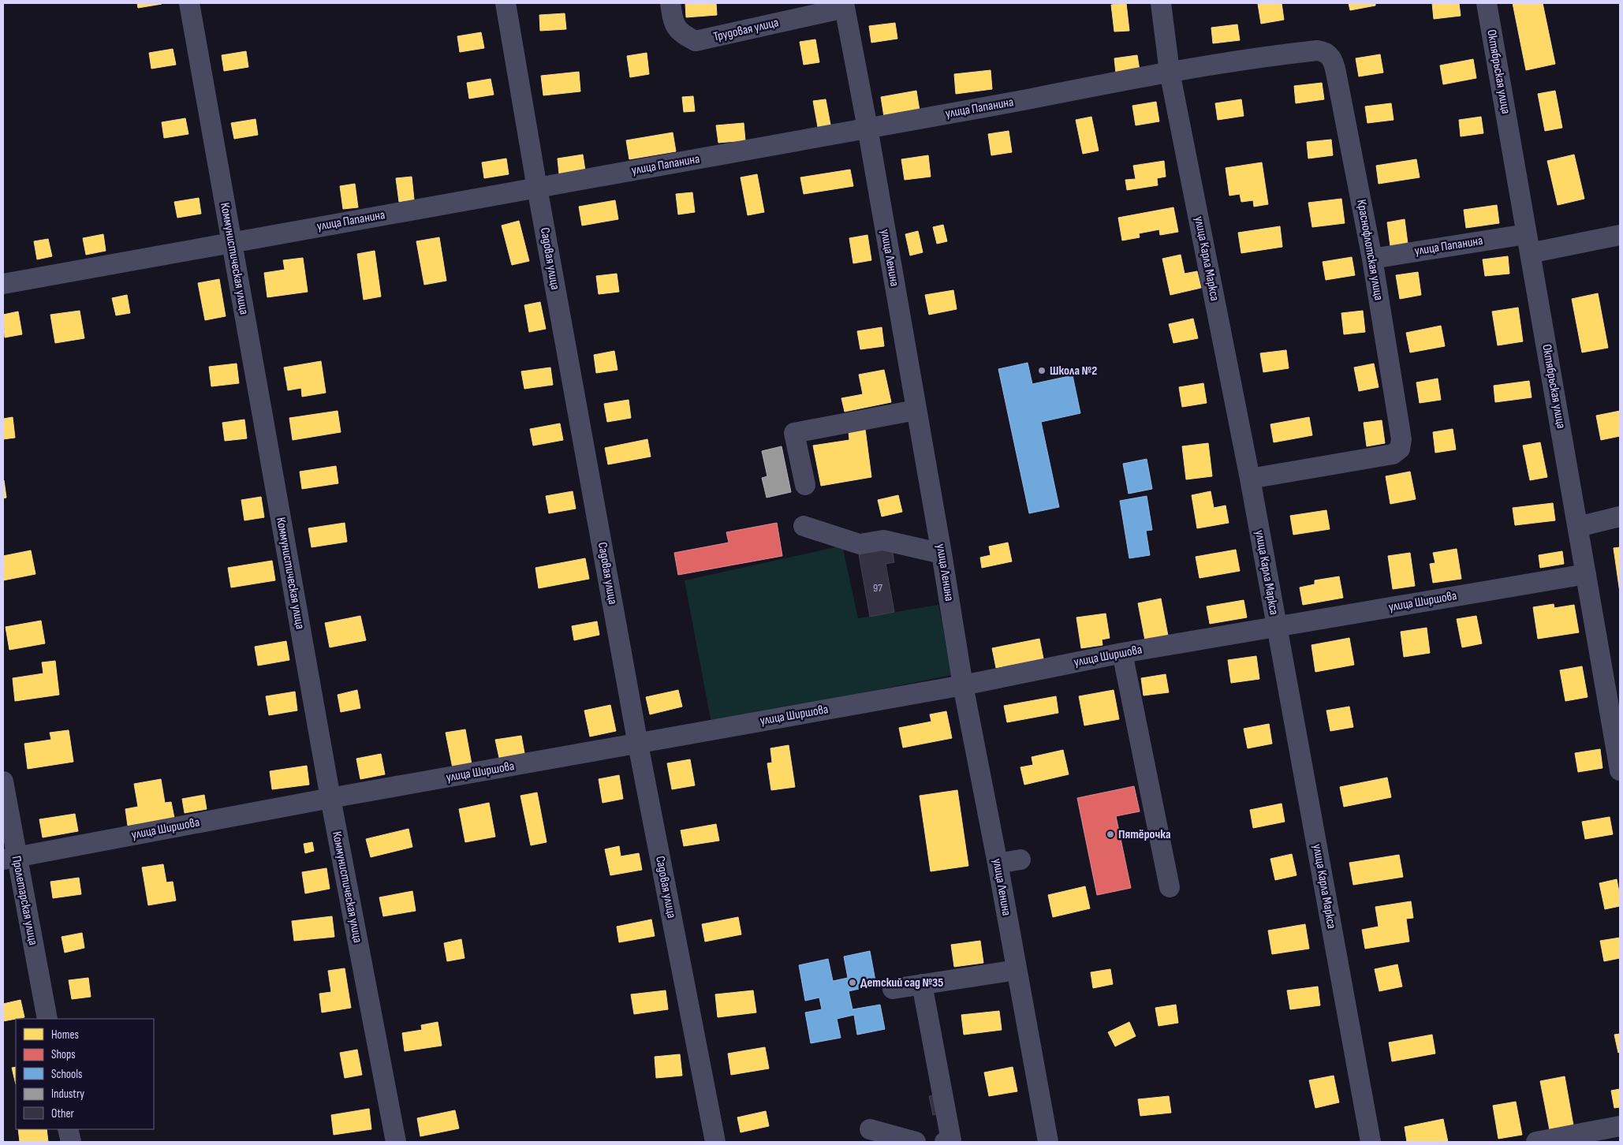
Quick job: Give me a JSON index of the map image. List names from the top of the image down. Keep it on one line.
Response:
{"streets":{"street":["Трудовая улица","Октябрьская улица","улица Папанина","Краснофлотская улица","улица Ленина","Коммунистическая улица","Садовая улица","улица Карла Маркса","улица Ширшова","Пролетарская улица"]},"crossings":[["Трудовая улица","улица Ленина"],["Октябрьская улица","улица Папанина"],["Октябрьская улица","улица Ширшова"],["улица Папанина","Краснофлотская улица"],["улица Папанина","улица Ленина"],["улица Папанина","Коммунистическая улица"],["улица Папанина","Садовая улица"],["улица Папанина","улица Карла Маркса"],["Краснофлотская улица","улица Карла Маркса"],["улица Ленина","улица Ширшова"],["Коммунистическая улица","улица Ширшова"],["Садовая улица","улица Ширшова"],["улица Карла Маркса","улица Ширшова"],["улица Ширшова","Пролетарская улица"]],"places":["Школа №2","Пятёрочка","Детский сад №35"],"house_numbers":["97"],"legend":["Homes","Shops","Schools","Industry","Other"]}
